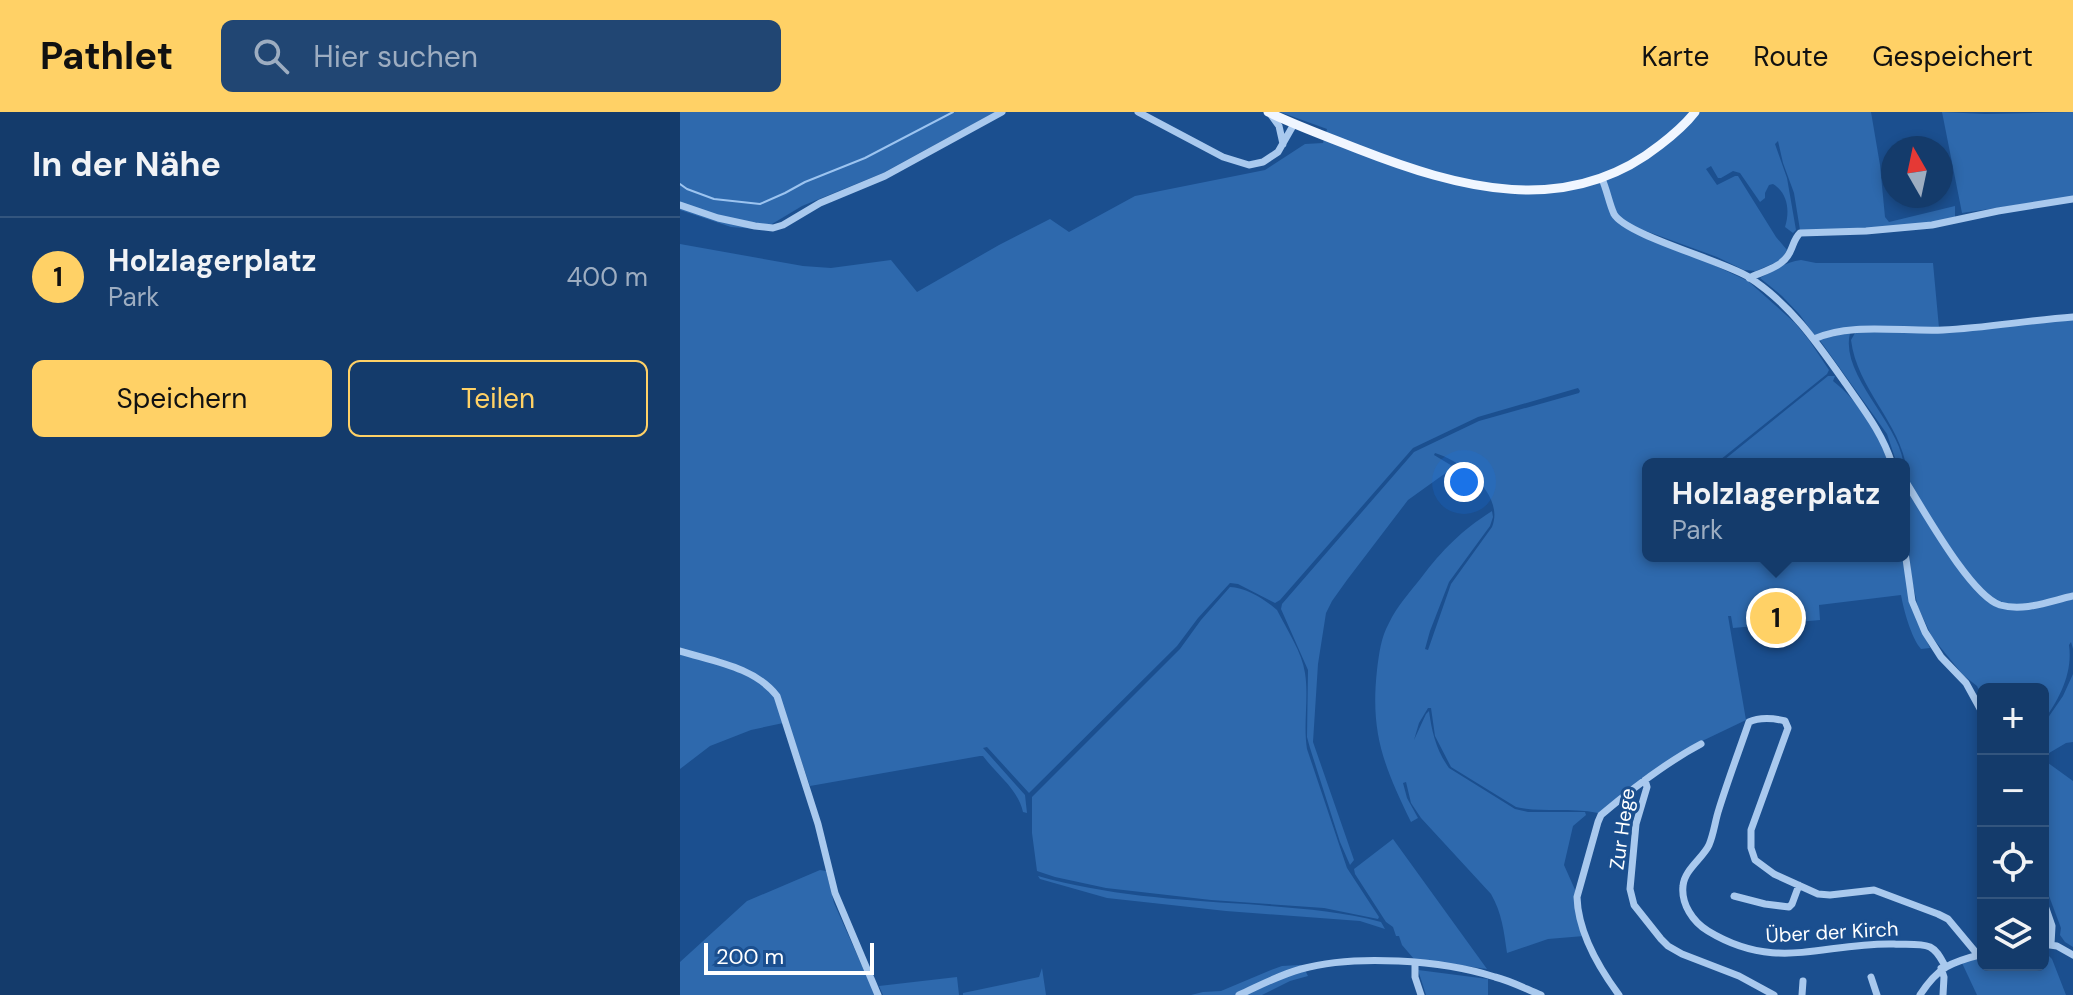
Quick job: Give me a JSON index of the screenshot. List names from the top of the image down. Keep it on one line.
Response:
{"streets":{"street":["Zur Hege","Über der Kirch"]},"scale_bar":"200 m","north":"top","page":{"header":"Pathlet","search":"Hier suchen","nav":["Karte","Route","Gespeichert"],"heading":"In der Nähe","list":[{"mark":"1","name":"Holzlagerplatz","note":"Park","value":"400 m"}],"buttons":["Speichern","Teilen"],"popup":["Holzlagerplatz","Park"],"pins":"1","map_buttons":["+","−"],"scale":"200 m"}}
